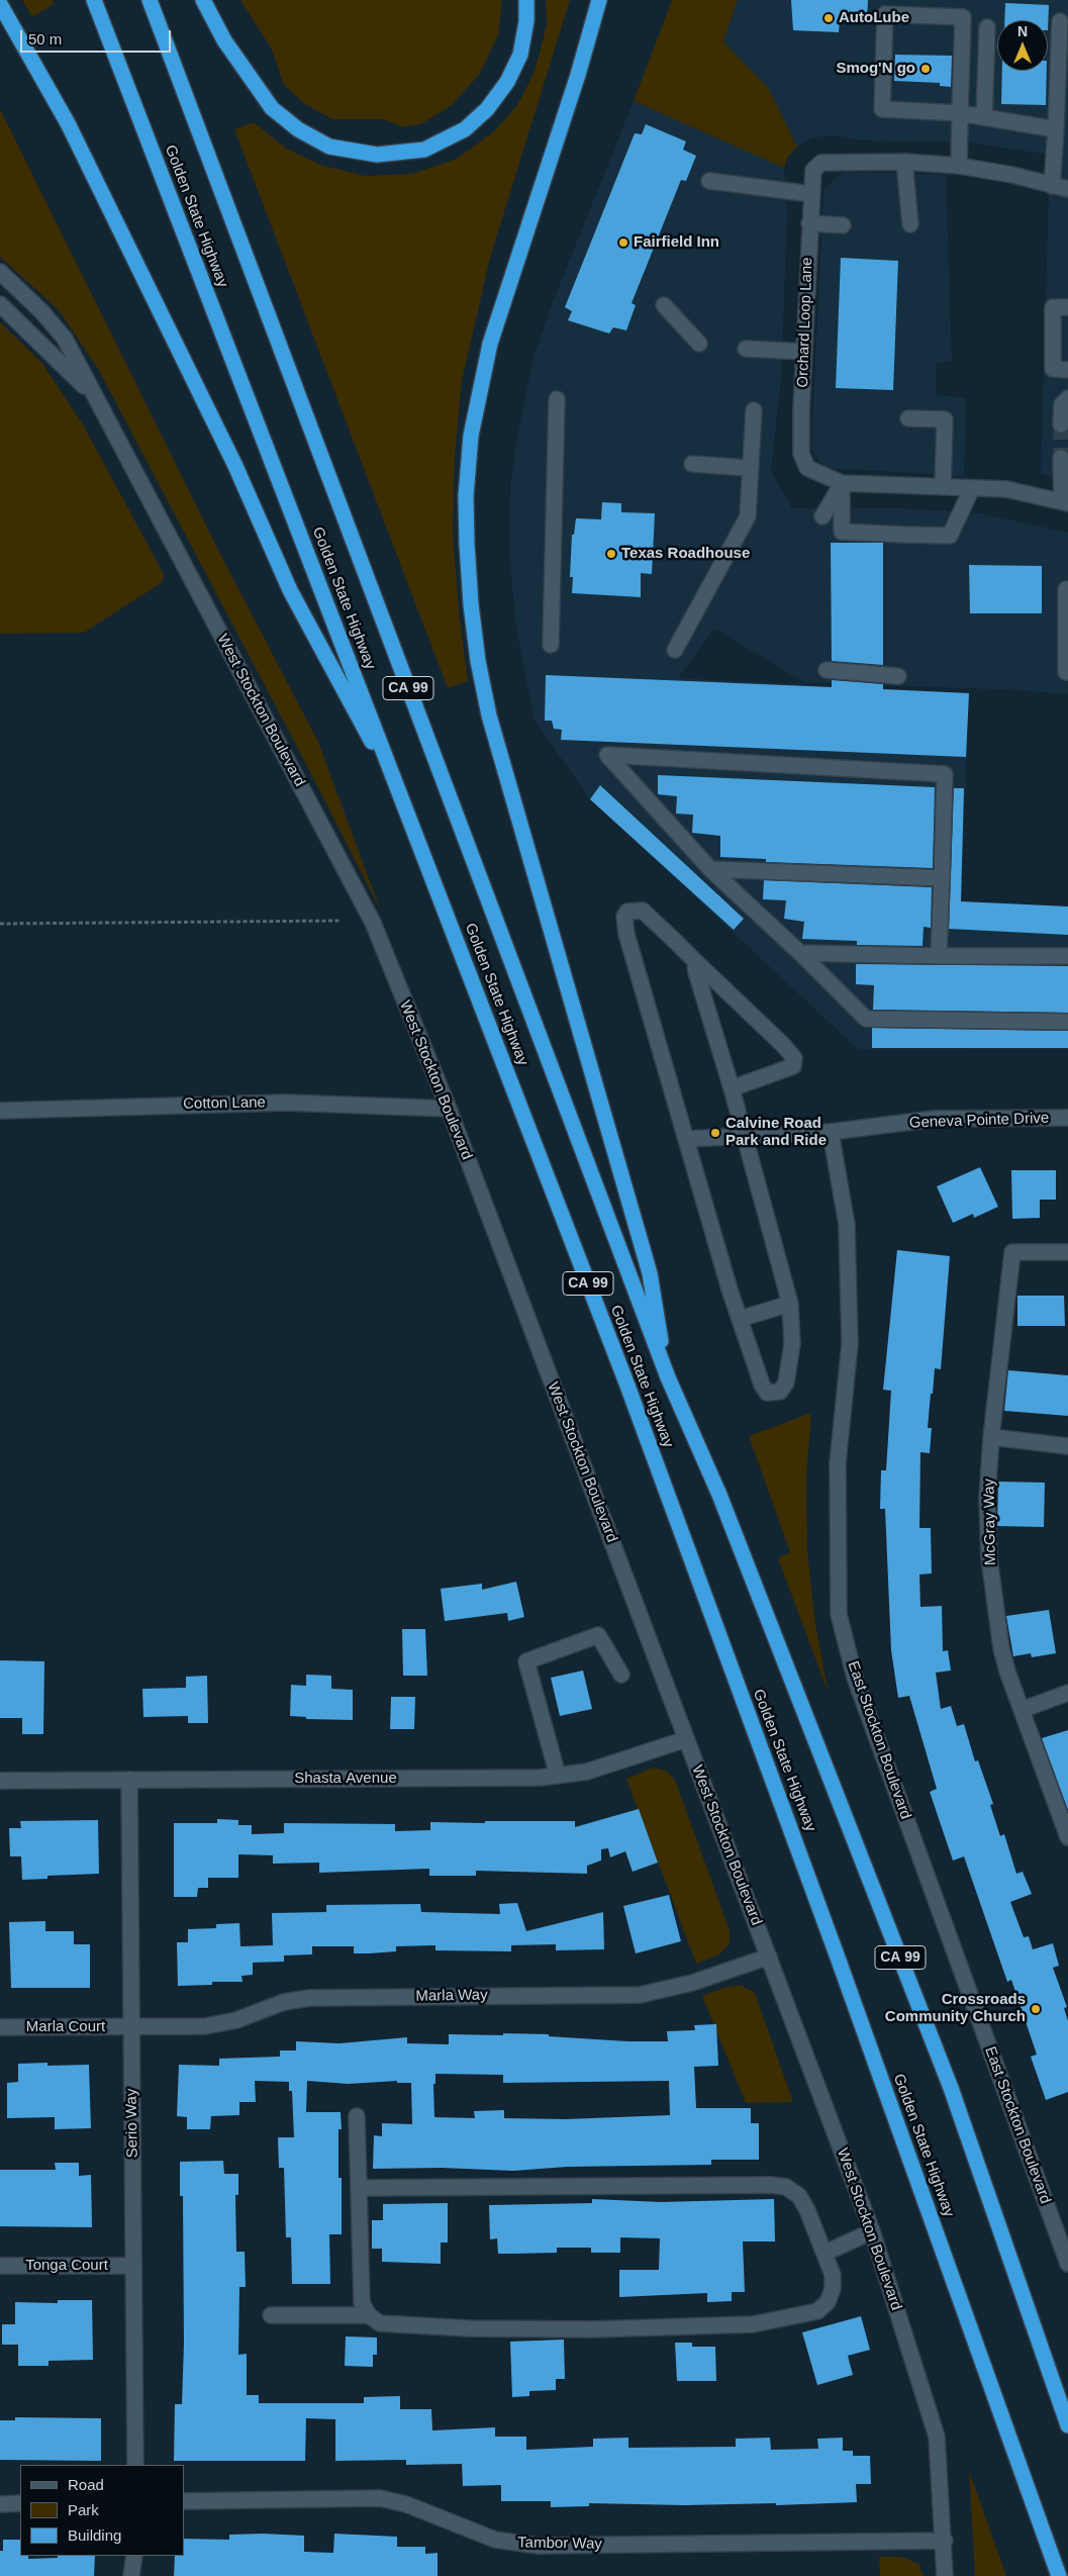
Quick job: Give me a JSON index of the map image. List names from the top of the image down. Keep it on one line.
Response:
{"streets":{"highway":["Golden State Highway","CA 99"],"street":["Orchard Loop Lane","West Stockton Boulevard","Cotton Lane","Geneva Pointe Drive","McGray Way","East Stockton Boulevard","Shasta Avenue","Marla Way","Marla Court","Serio Way","Tonga Court","Tambor Way"]},"crossings":[["West Stockton Boulevard","Cotton Lane"],["West Stockton Boulevard","Shasta Avenue"],["West Stockton Boulevard","Marla Way"],["West Stockton Boulevard","Tambor Way"],["Geneva Pointe Drive","East Stockton Boulevard"],["Shasta Avenue","Serio Way"],["Marla Way","Marla Court"],["Marla Way","Serio Way"],["Marla Court","Serio Way"],["Serio Way","Tonga Court"]],"places":["AutoLube","Smog'N go","Fairfield Inn","Texas Roadhouse","Calvine Road Park and Ride","Crossroads Community Church"],"legend":["Road","Park","Building"],"scale_bar":"50 m","north":"top"}
